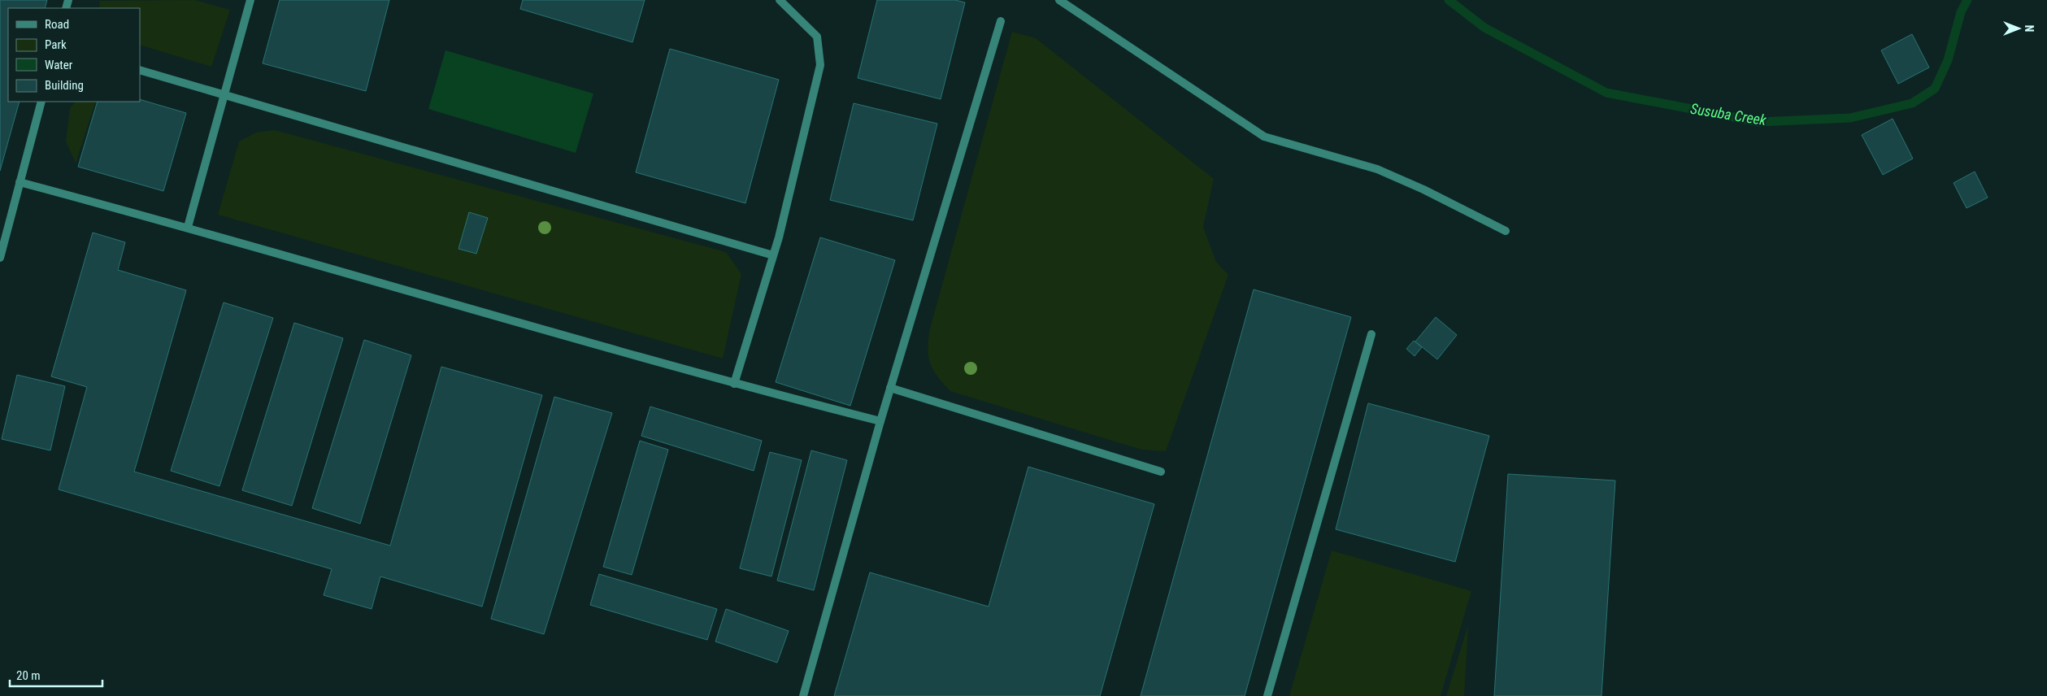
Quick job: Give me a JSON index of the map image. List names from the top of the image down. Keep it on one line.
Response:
{"water":["Susuba Creek"],"legend":["Road","Park","Water","Building"],"scale_bar":"20 m","north":"right"}
